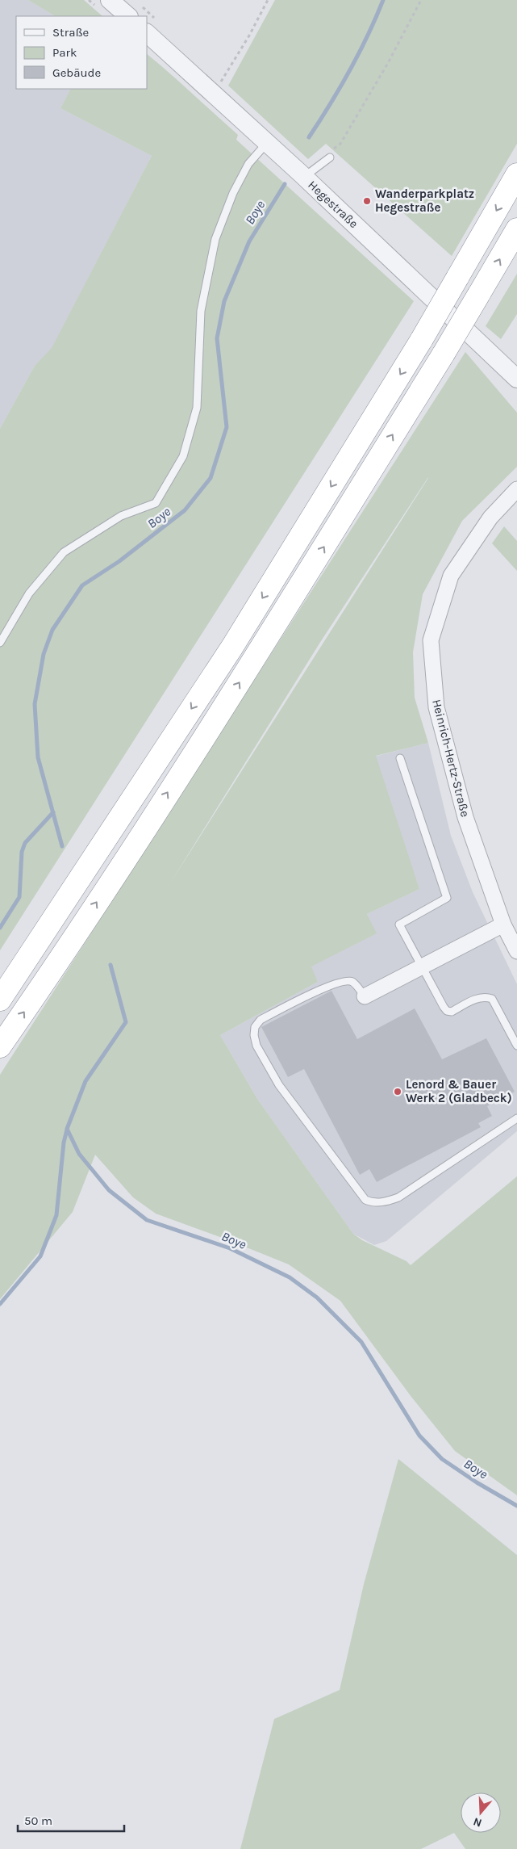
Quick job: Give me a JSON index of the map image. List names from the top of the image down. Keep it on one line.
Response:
{"streets":{"street":["Hegestraße","Heinrich-Hertz-Straße"]},"water":["Boye"],"places":["Wanderparkplatz Hegestraße","Lenord & Bauer Werk 2 (Gladbeck)"],"legend":["Straße","Park","Gebäude"],"scale_bar":"50 m","north":"bottom"}
